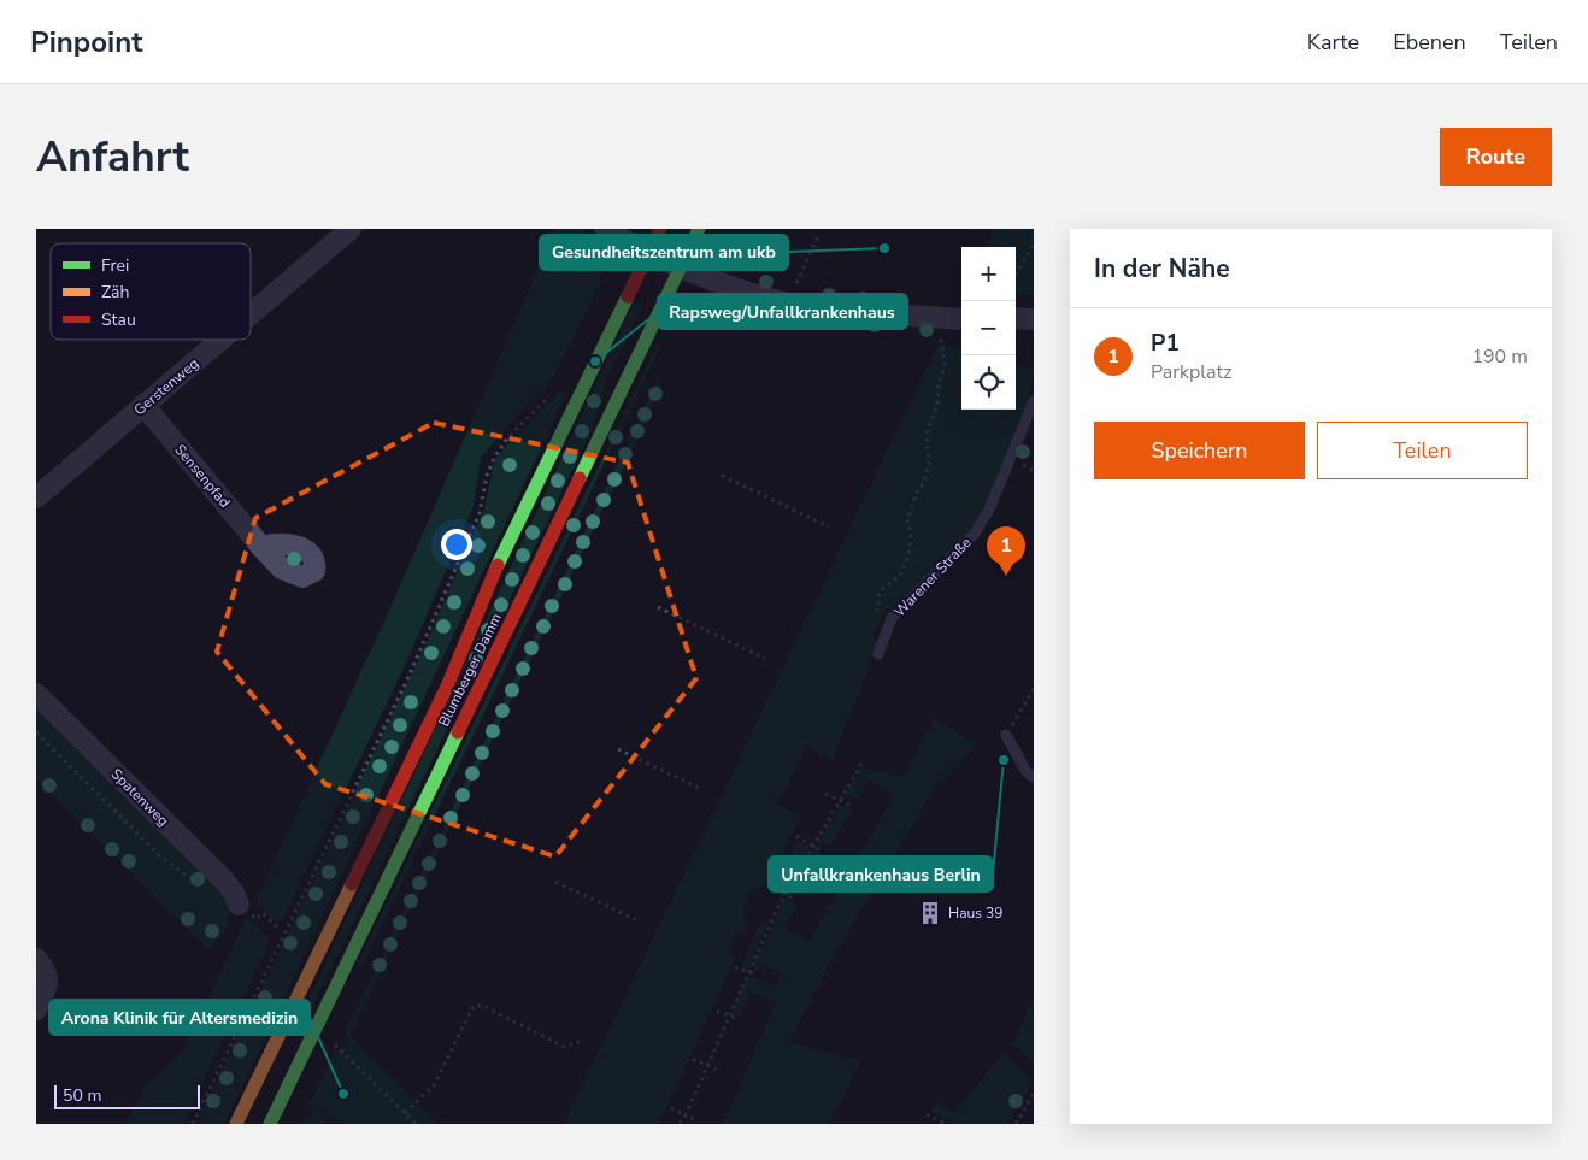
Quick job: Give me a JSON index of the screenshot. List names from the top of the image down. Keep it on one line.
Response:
{"streets":{"main road":["Blumberger Damm"],"street":["Gerstenweg","Sensenpfad","Spatenweg"],"lane":["Warener Straße"]},"crossings":[["Gerstenweg","Sensenpfad"]],"places":{"other":["Gesundheitszentrum am ukb","Rapsweg/Unfallkrankenhaus","Unfallkrankenhaus Berlin","Arona Klinik für Altersmedizin"],"building":["Haus 39"]},"legend":["Frei","Zäh","Stau"],"scale_bar":"50 m","page":{"header":"Pinpoint","nav":["Karte","Ebenen","Teilen"],"buttons":["Route",["Speichern","Teilen"]],"title":"Anfahrt","heading":"In der Nähe","map_buttons":["+","−"],"list":[{"mark":"1","name":"P1","note":"Parkplatz","value":"190 m"}],"pins":"1","scale":"50 m"}}
